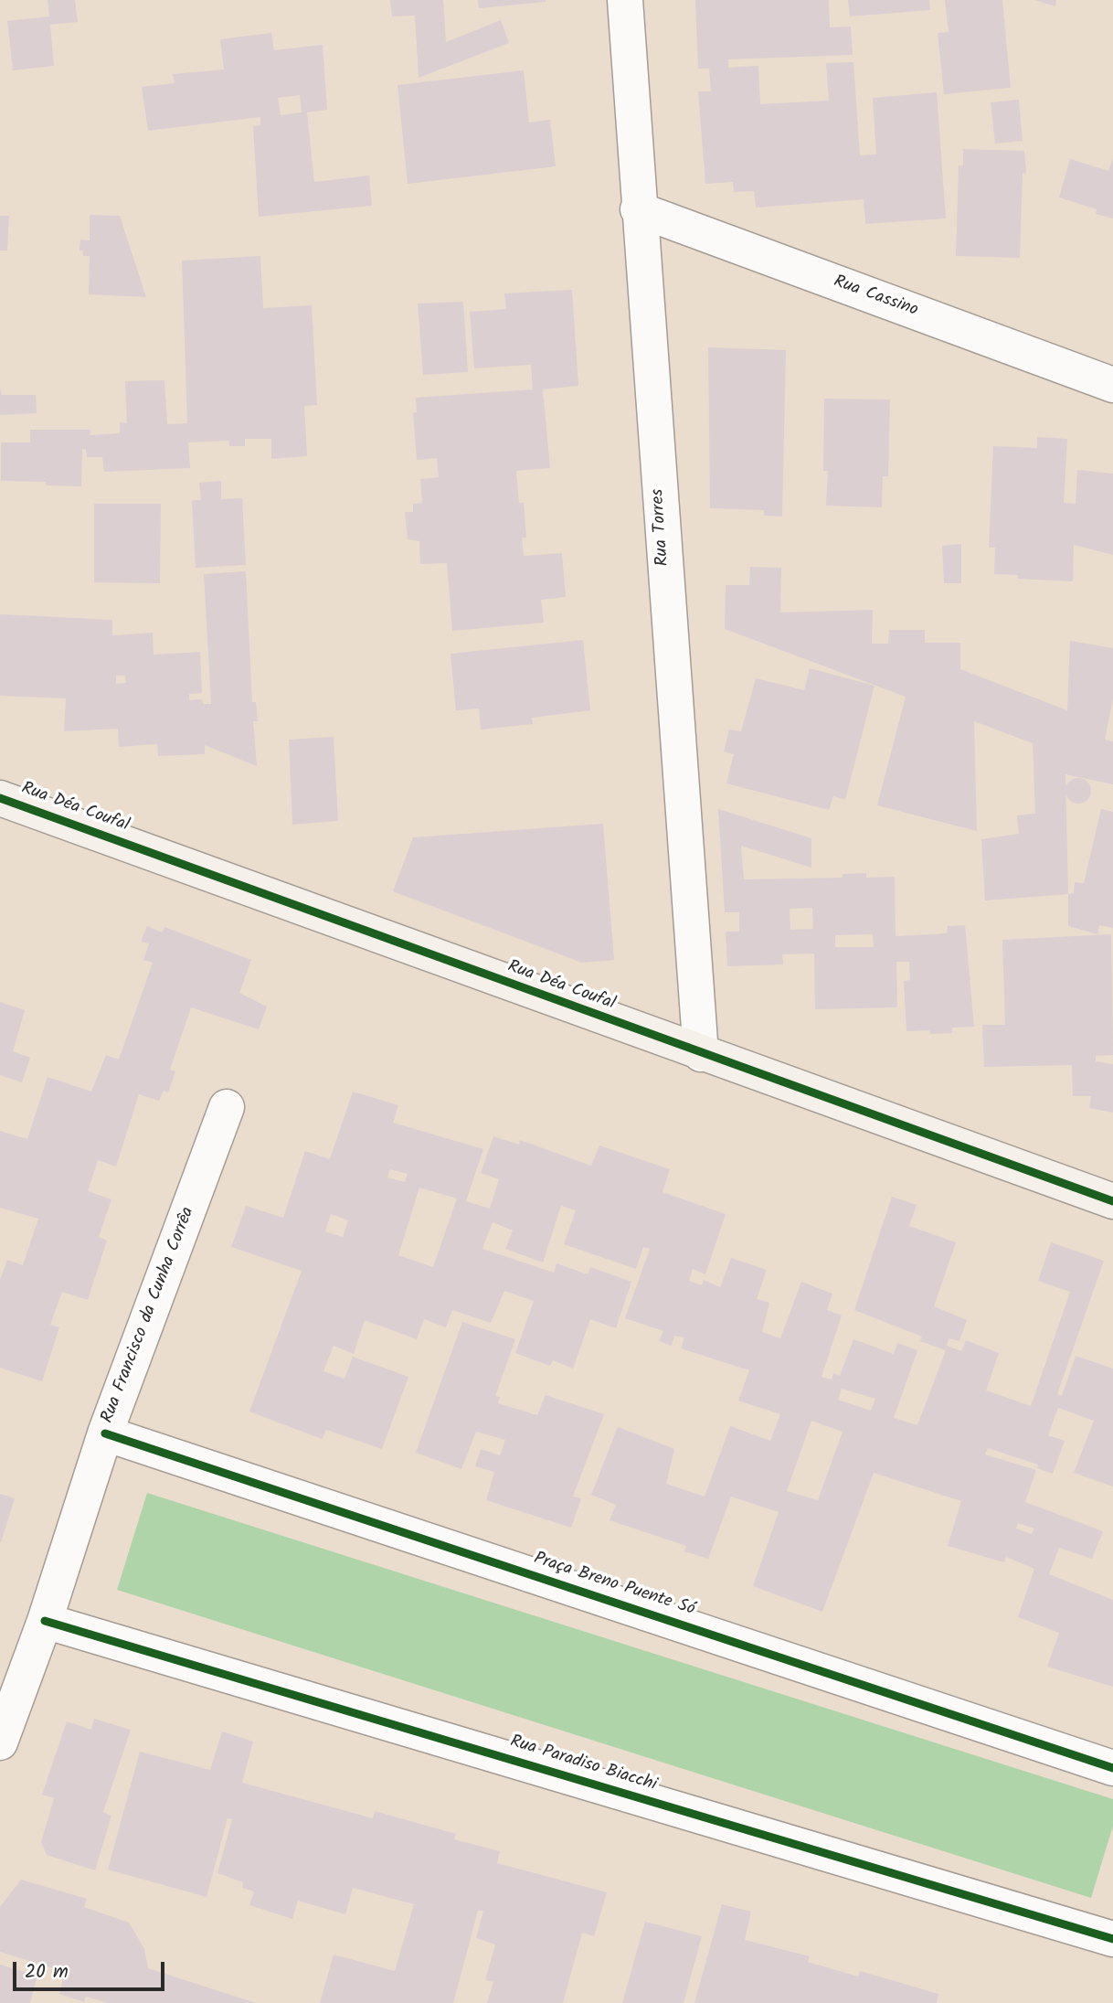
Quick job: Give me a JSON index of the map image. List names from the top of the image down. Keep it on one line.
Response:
{"streets":{"main road":["Rua Déa Coufal"],"street":["Rua Cassino","Rua Torres","Rua Francisco da Cunha Corrêa","Praça Breno Puente Só","Rua Paradiso Biacchi"]},"crossings":[["Rua Cassino","Rua Torres"],["Rua Torres","Rua Déa Coufal"],["Rua Francisco da Cunha Corrêa","Praça Breno Puente Só"],["Rua Francisco da Cunha Corrêa","Rua Paradiso Biacchi"]],"scale_bar":"20 m"}
